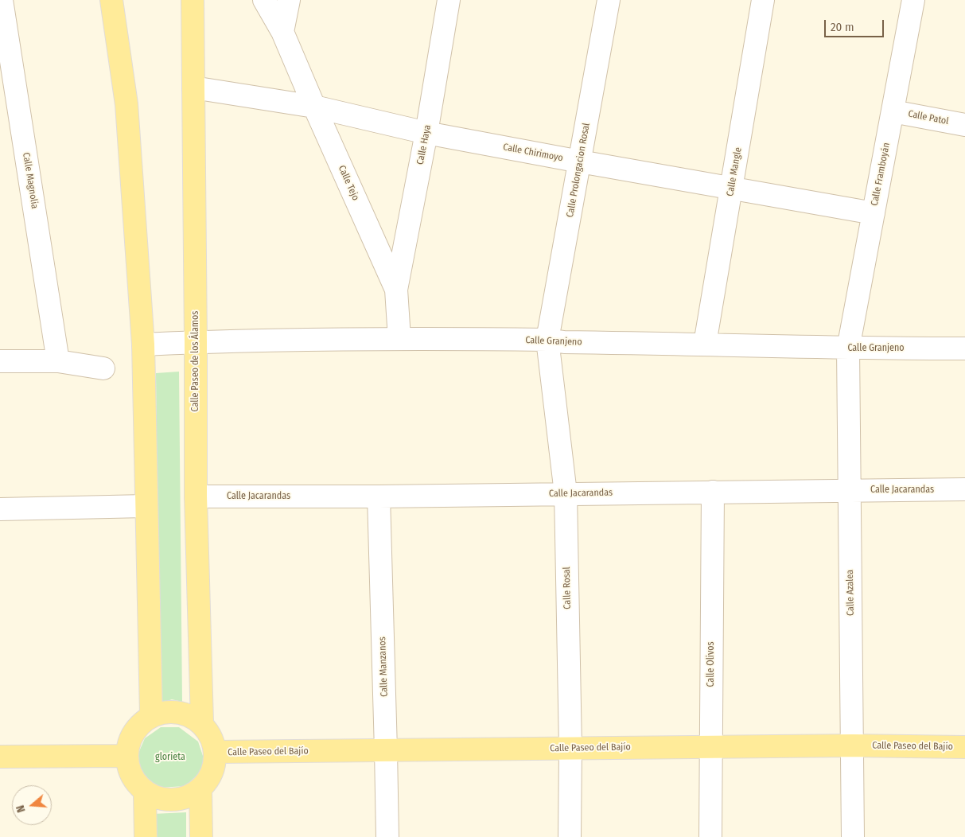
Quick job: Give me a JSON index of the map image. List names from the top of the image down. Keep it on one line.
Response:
{"streets":{"main road":["Calle Paseo de los Álamos","Calle Paseo del Bajío"],"street":["Calle Patol","Calle Haya","Calle Chirimoyo","Calle Prolongacion Rosal","Calle Mangle","Calle Framboyán","Calle Magnolia","Calle Tejo","Calle Granjeno","Calle Jacarandas","Calle Rosal","Calle Azalea","Calle Olivos","Calle Manzanos"]},"crossings":[["Calle Patol","Calle Framboyán"],["Calle Haya","Calle Chirimoyo"],["Calle Haya","Calle Tejo"],["Calle Chirimoyo","Calle Prolongacion Rosal"],["Calle Chirimoyo","Calle Mangle"],["Calle Chirimoyo","Calle Framboyán"],["Calle Chirimoyo","Calle Tejo"],["Calle Chirimoyo","Calle Paseo de los Álamos"],["Calle Prolongacion Rosal","Calle Granjeno"],["Calle Prolongacion Rosal","Calle Rosal"],["Calle Mangle","Calle Granjeno"],["Calle Framboyán","Calle Granjeno"],["Calle Framboyán","Calle Azalea"],["Calle Tejo","Calle Granjeno"],["Calle Granjeno","Calle Paseo de los Álamos"],["Calle Granjeno","Calle Rosal"],["Calle Granjeno","Calle Azalea"],["Calle Paseo de los Álamos","Calle Jacarandas"],["Calle Paseo de los Álamos","Calle Paseo del Bajío"],["Calle Jacarandas","Calle Rosal"],["Calle Jacarandas","Calle Azalea"],["Calle Jacarandas","Calle Olivos"],["Calle Jacarandas","Calle Manzanos"],["Calle Rosal","Calle Paseo del Bajío"],["Calle Azalea","Calle Paseo del Bajío"],["Calle Olivos","Calle Paseo del Bajío"],["Calle Manzanos","Calle Paseo del Bajío"]],"parks":["glorieta"],"scale_bar":"20 m","north":"left"}
